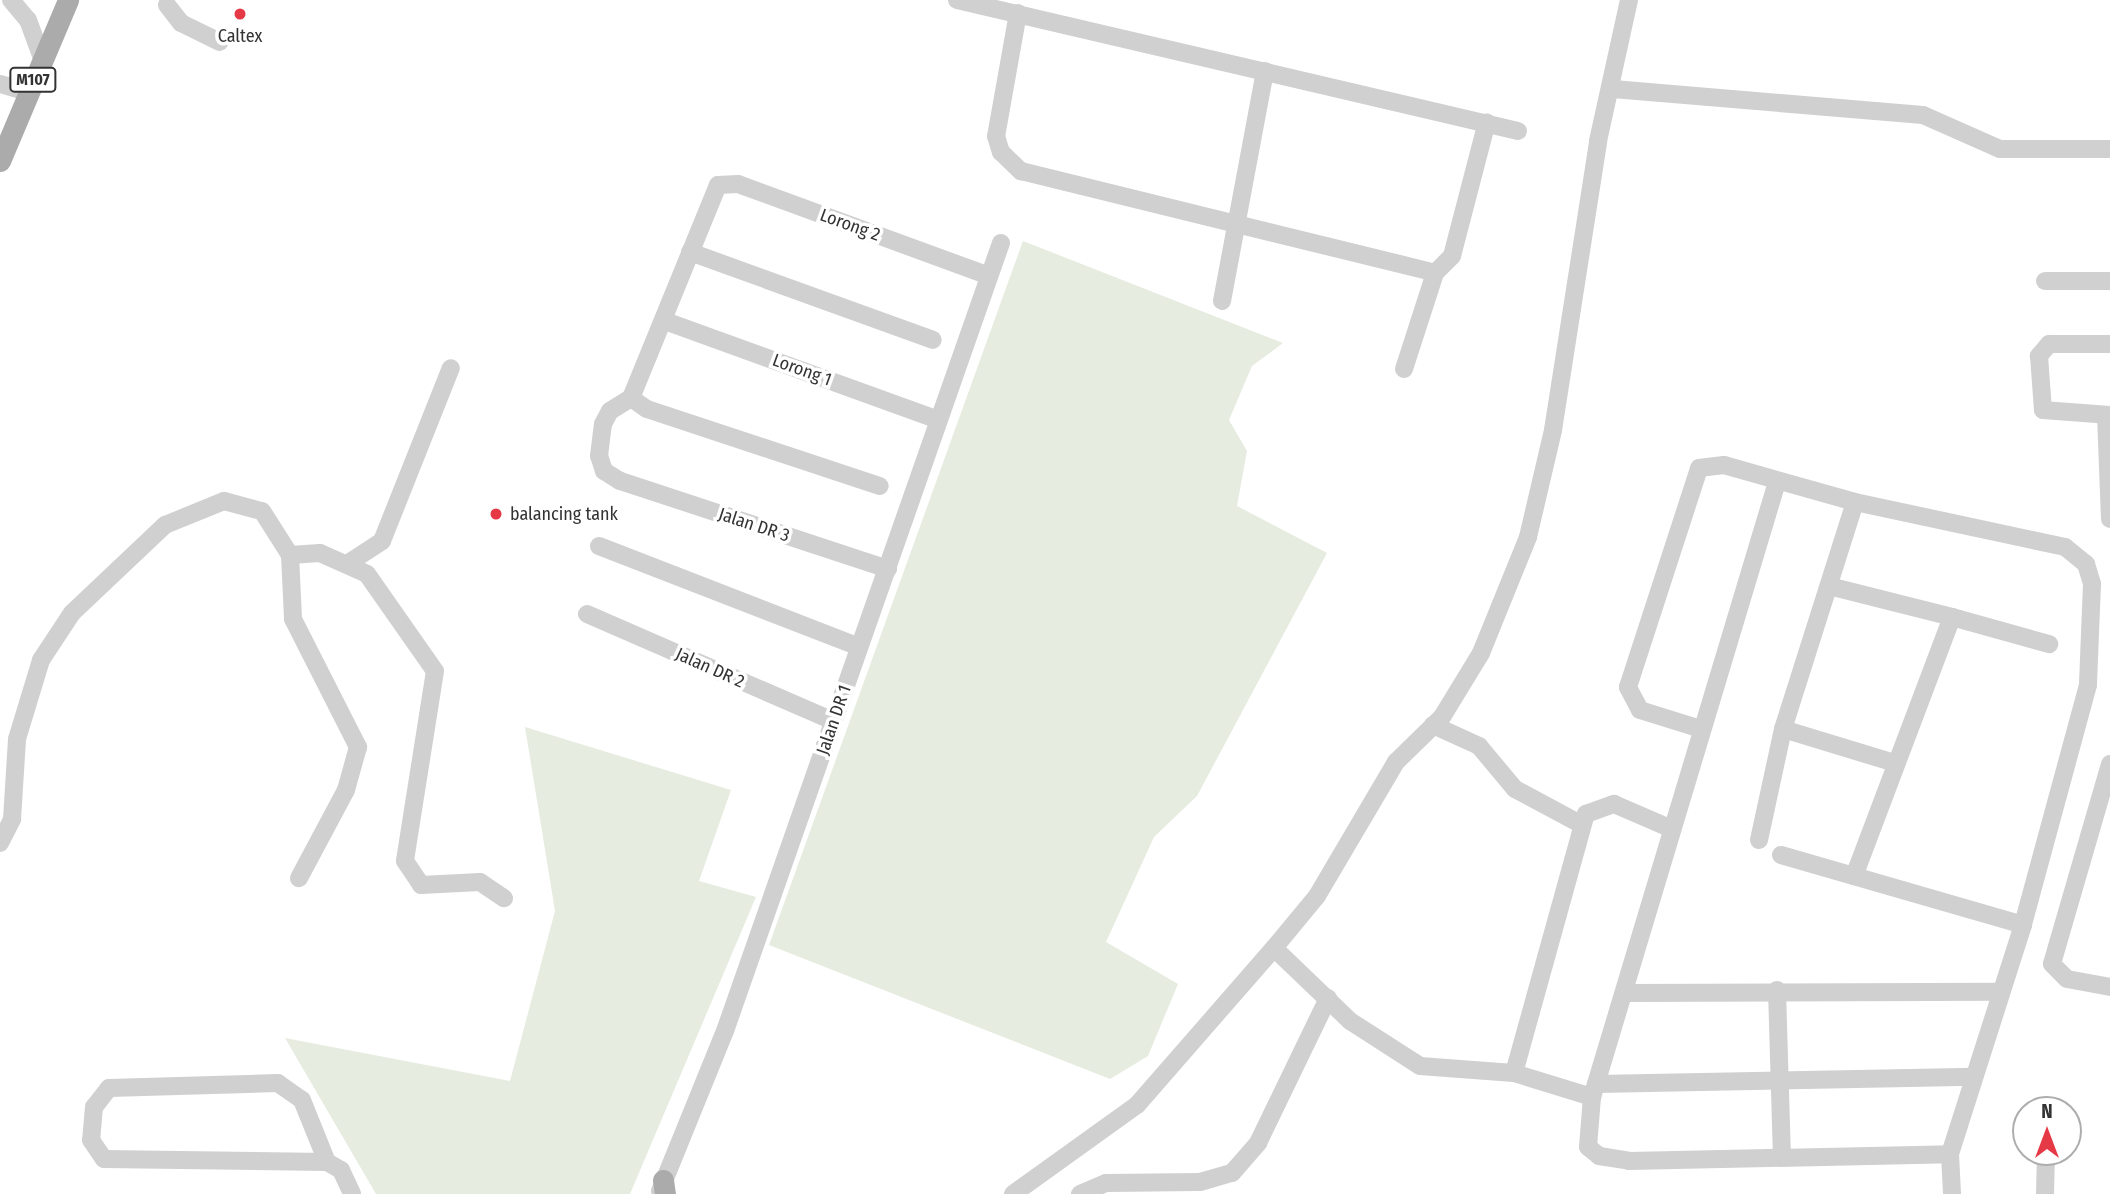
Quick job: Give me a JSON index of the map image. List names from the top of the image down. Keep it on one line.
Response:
{"streets":{"main road":["M107"],"street":["Lorong 2","Lorong 1","Jalan DR 3","Jalan DR 2","Jalan DR 1"]},"crossings":[["Lorong 2","Jalan DR 1"],["Lorong 1","Jalan DR 1"],["Jalan DR 3","Jalan DR 1"],["Jalan DR 2","Jalan DR 1"]],"places":["Caltex","balancing tank"],"north":"top"}
